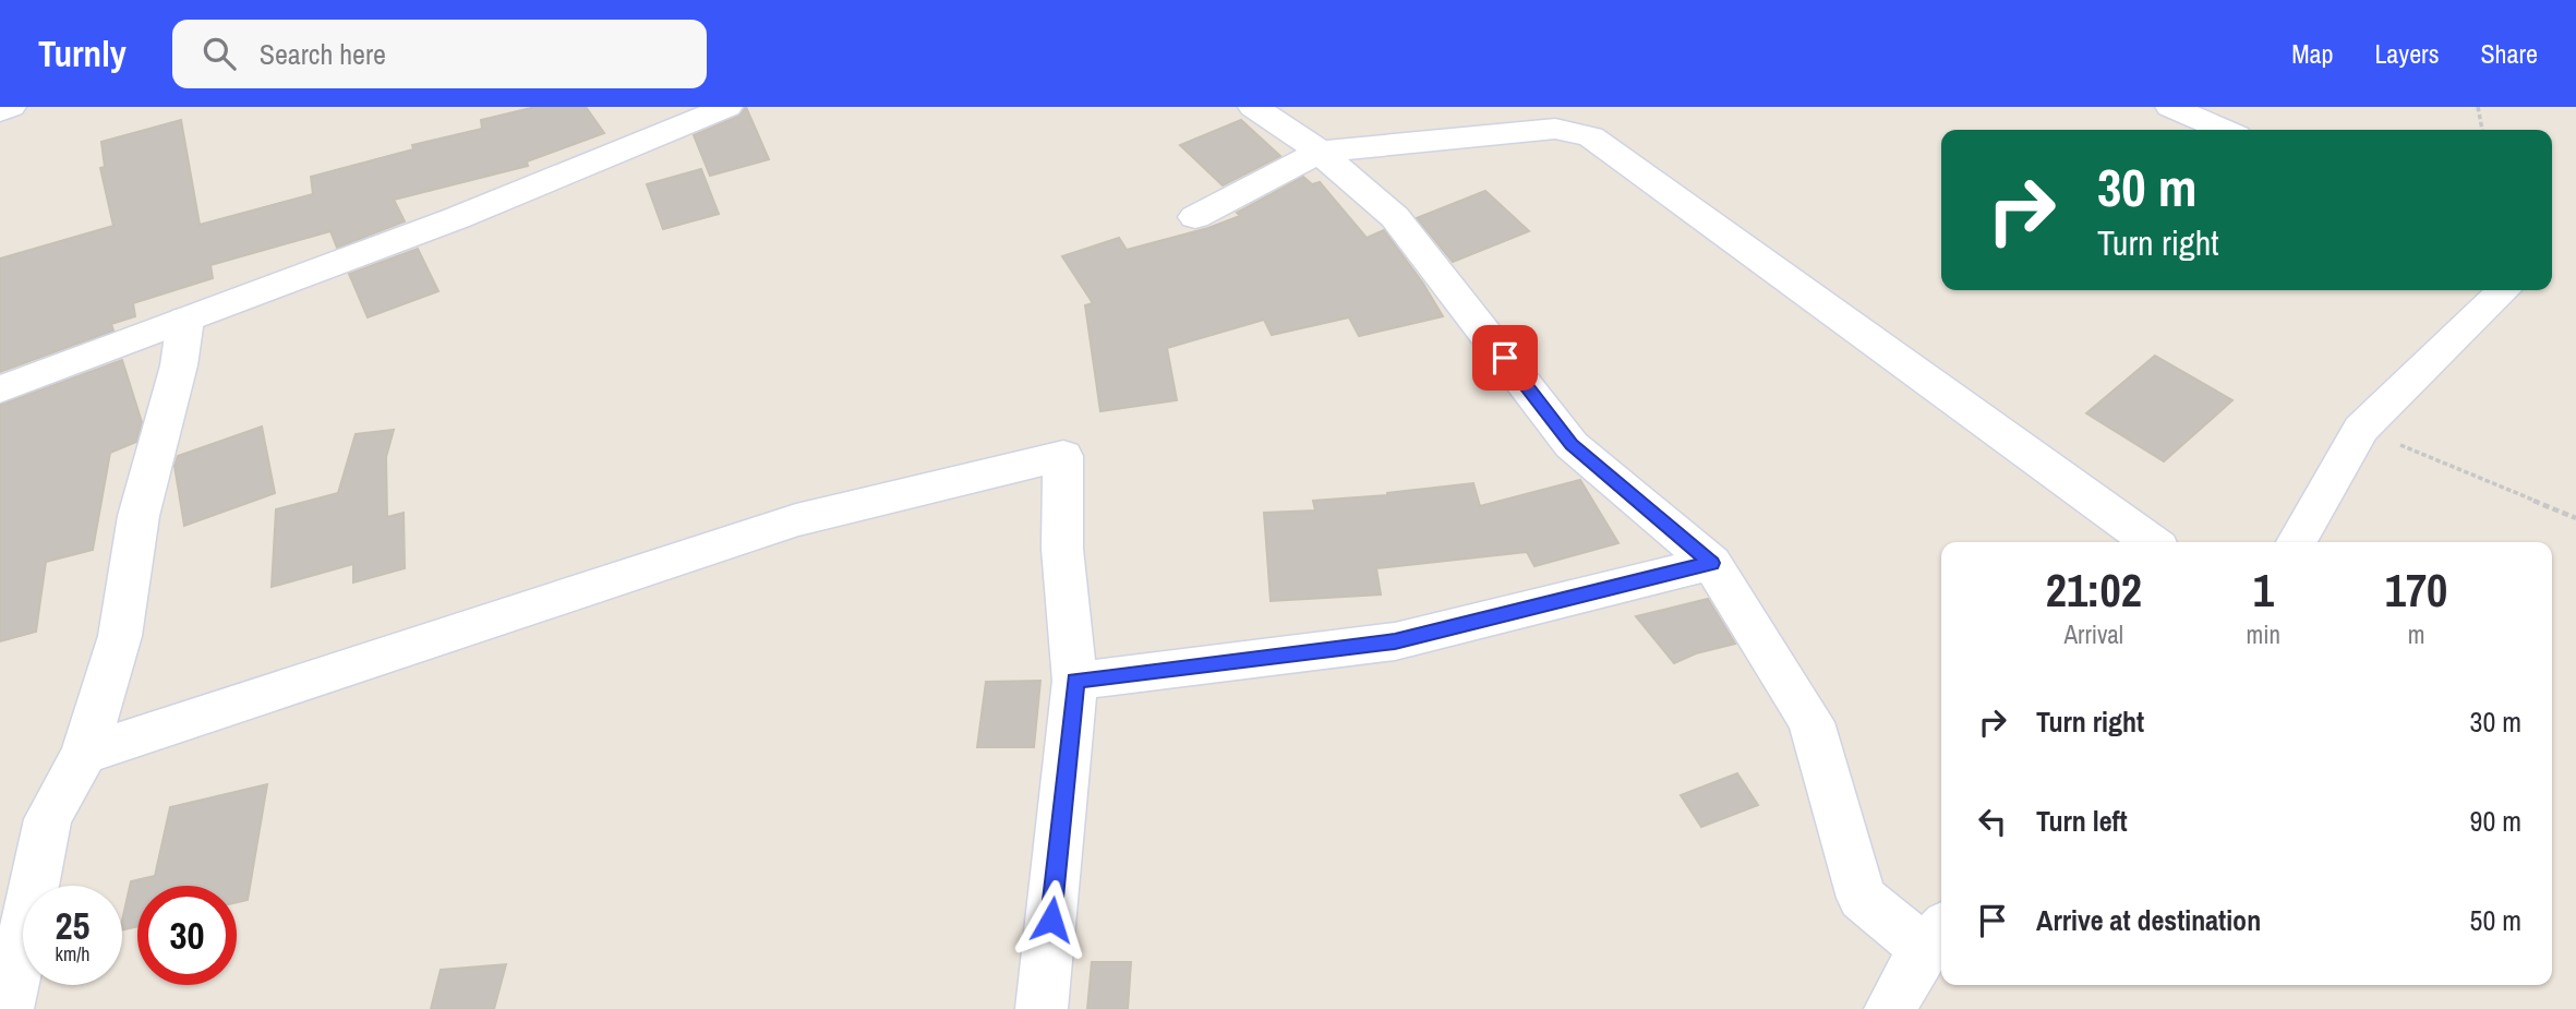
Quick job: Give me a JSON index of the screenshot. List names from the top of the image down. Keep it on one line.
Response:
{"page":{"header":"Turnly","search":"Search here","nav":["Map","Layers","Share"],"turn":["30 m","Turn right"],"eta":["21:02","Arrival","1","min","170","m"],"list":[{"name":"Turn right","value":"30 m"},{"name":"Turn left","value":"90 m"},{"name":"Arrive at destination","value":"50 m"}],"speed":"25 km/h","limit":"30"}}
